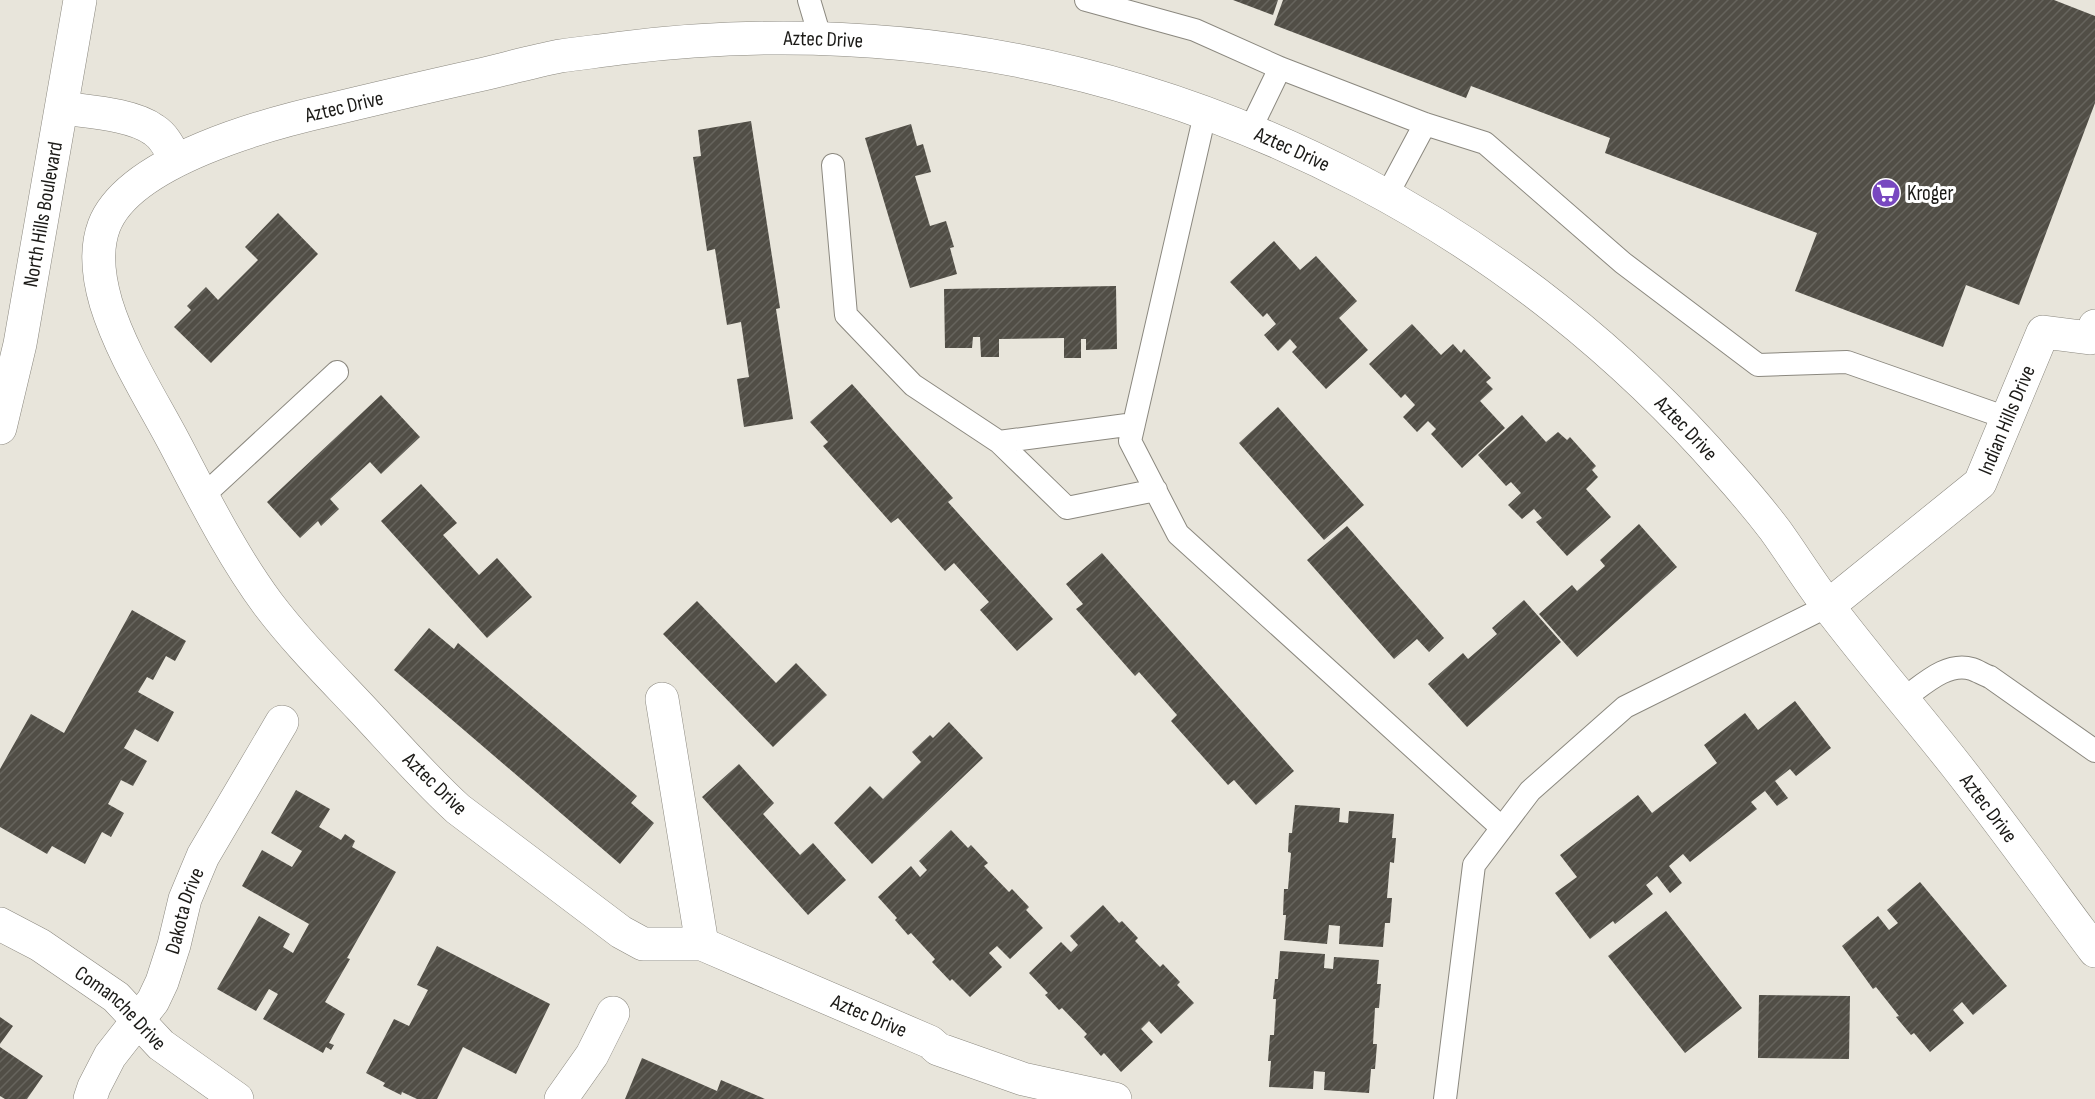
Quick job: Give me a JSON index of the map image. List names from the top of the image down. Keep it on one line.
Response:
{"streets":{"street":["Aztec Drive","North Hills Boulevard","Indian Hills Drive","Dakota Drive","Comanche Drive"]},"crossings":[["Aztec Drive","Indian Hills Drive"],["Dakota Drive","Comanche Drive"]],"places":{"supermarket":["Kroger"]}}
